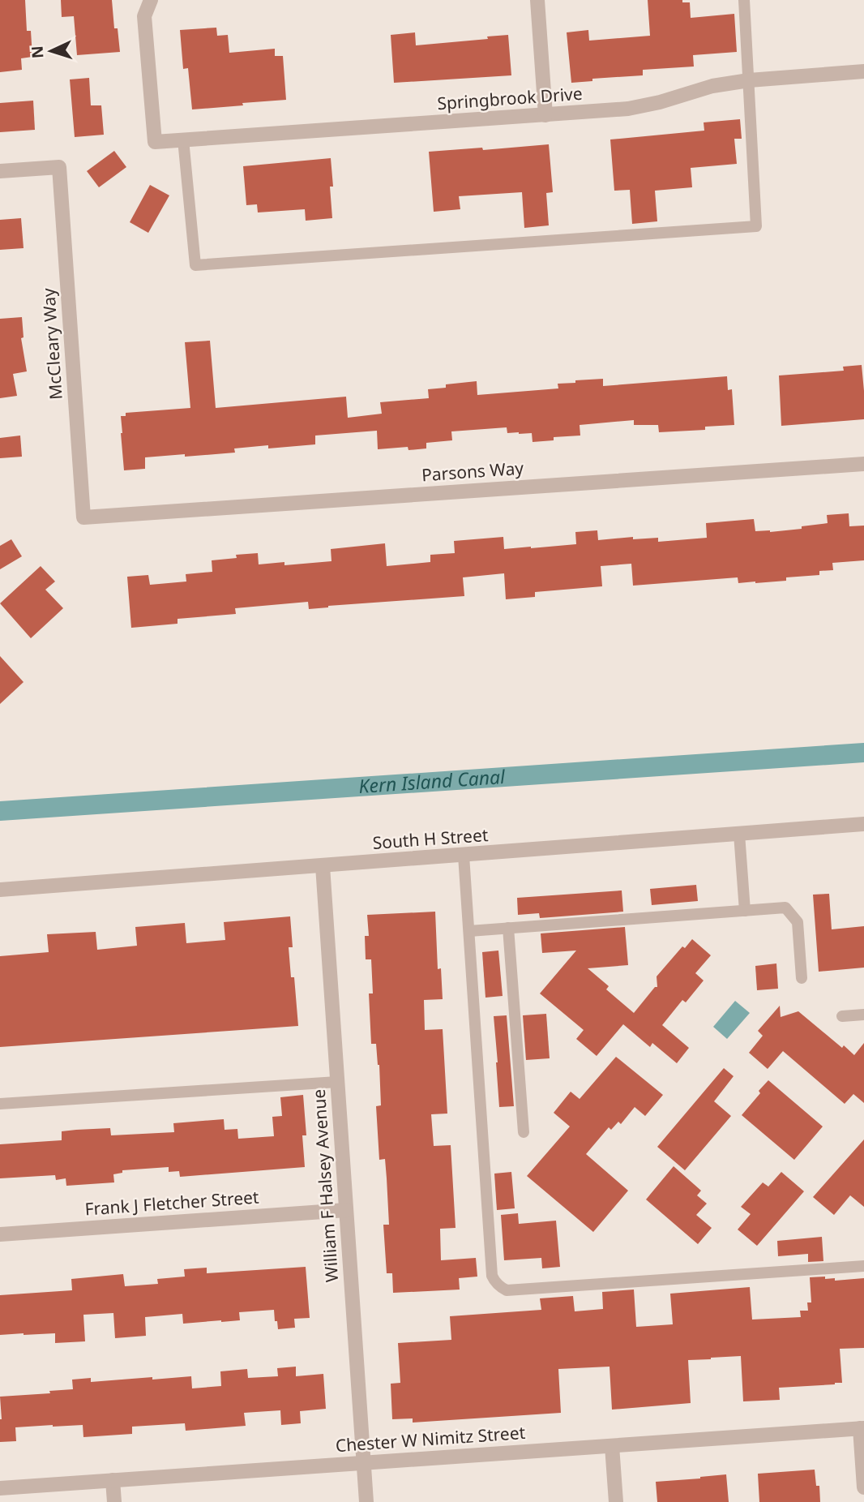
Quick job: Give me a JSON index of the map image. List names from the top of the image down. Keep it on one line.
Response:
{"streets":{"street":["Springbrook Drive","McCleary Way","Parsons Way","South H Street","William F Halsey Avenue","Frank J Fletcher Street","Chester W Nimitz Street"]},"crossings":[["McCleary Way","Parsons Way"],["South H Street","William F Halsey Avenue"],["William F Halsey Avenue","Frank J Fletcher Street"],["William F Halsey Avenue","Chester W Nimitz Street"]],"water":["Kern Island Canal"],"north":"left"}
